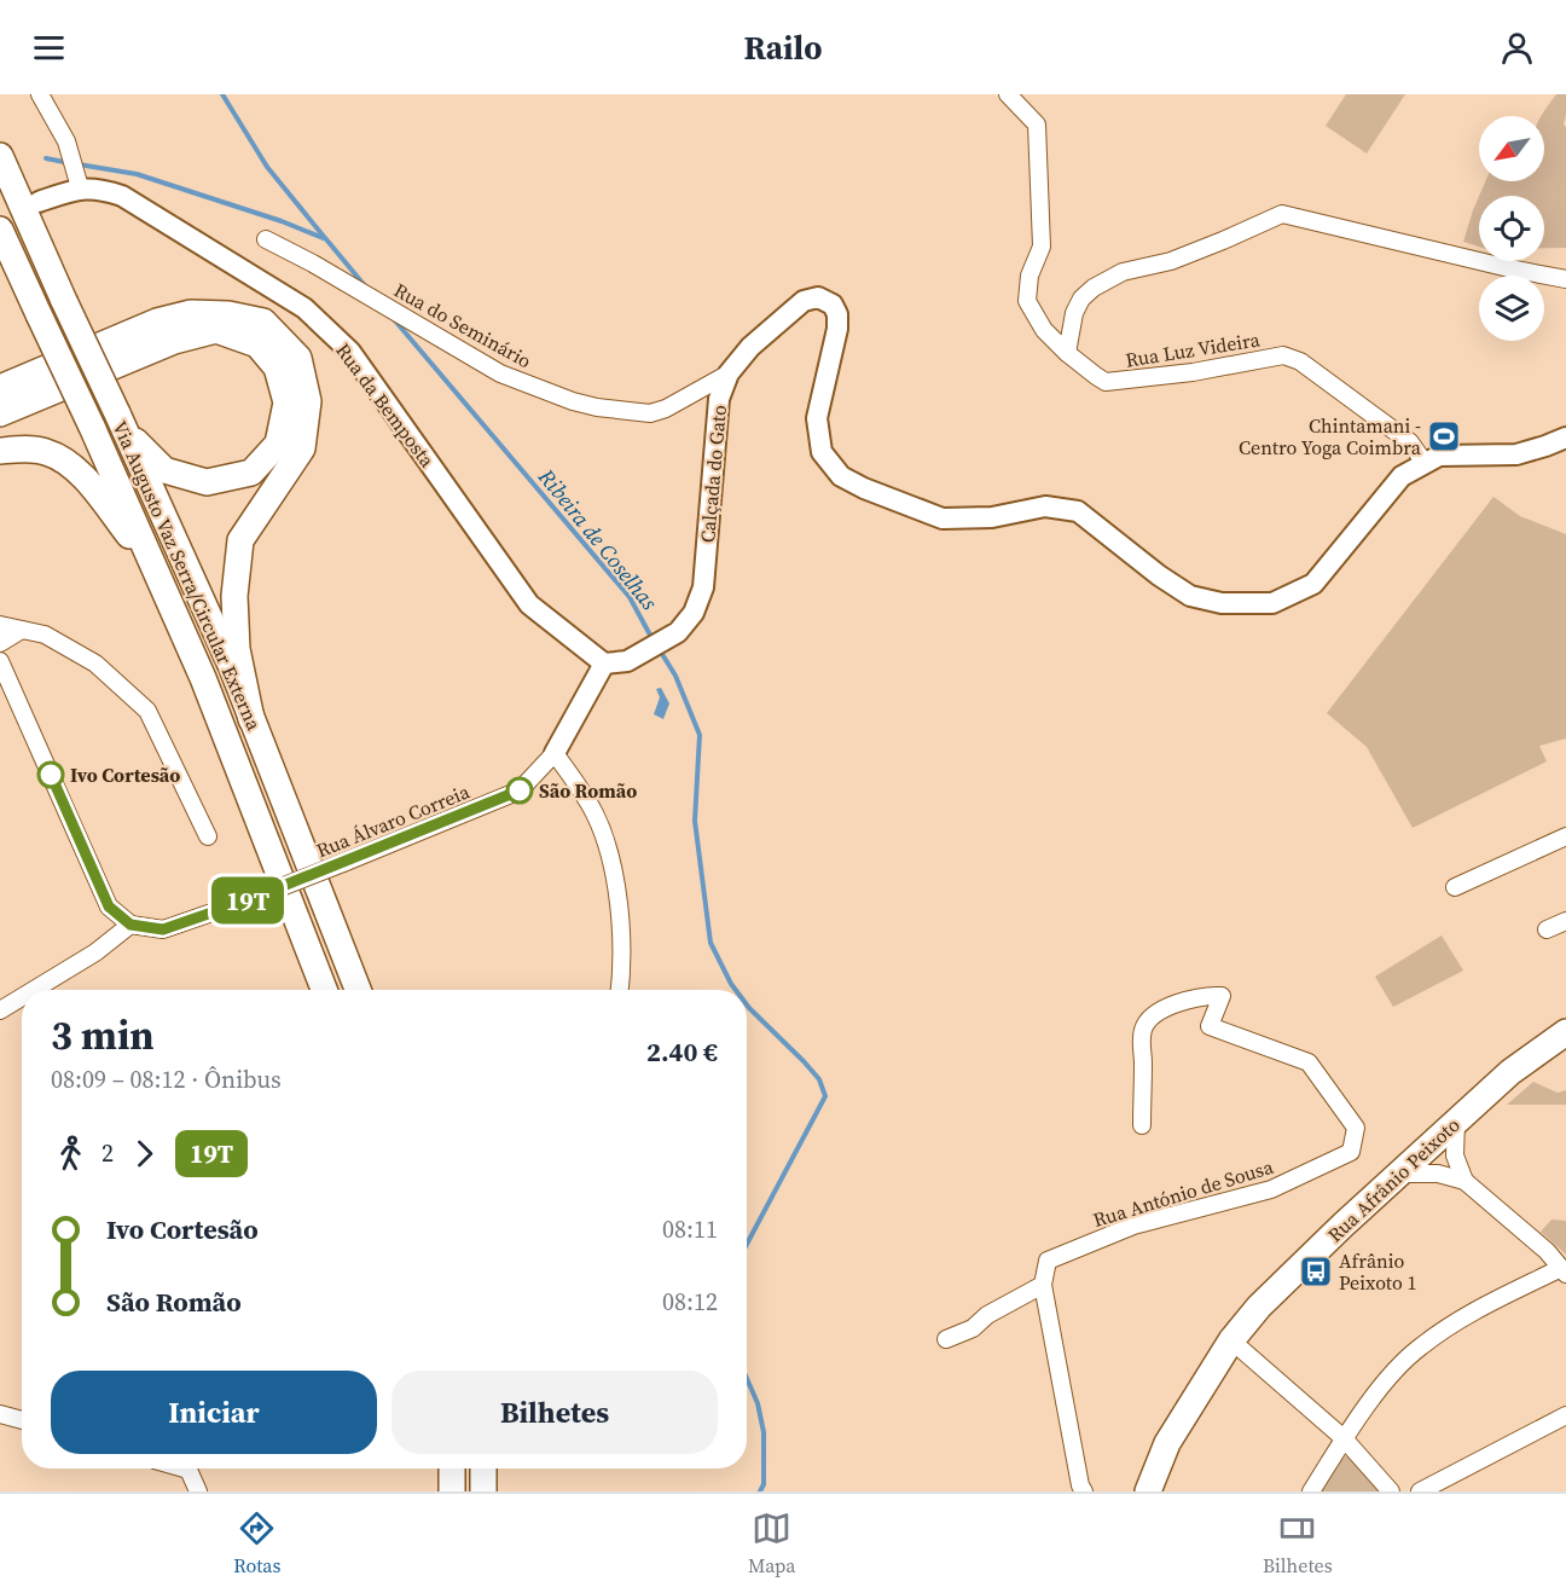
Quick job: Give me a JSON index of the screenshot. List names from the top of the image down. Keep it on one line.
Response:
{"streets":{"main road":["Via Augusto Vaz Serra/Circular Externa","Rua Afrânio Peixoto"],"street":["Rua do Seminário","Rua Luz Videira","Rua da Bemposta","Calçada do Gato","Rua Álvaro Correia","Rua António de Sousa"]},"crossings":[["Rua do Seminário","Calçada do Gato"],["Rua Luz Videira","Calçada do Gato"],["Rua da Bemposta","Calçada do Gato"]],"water":["Ribeira de Coselhas"],"places":{"sports":["Chintamani - Centro Yoga Coimbra"],"other":["Ivo Cortesão","São Romão"],"bus stop":["Afrânio Peixoto 1"]},"lines":["bus line 19T"],"north":"bottom left","page":{"header":"Railo","on_map":"19T","heading":["3 min","08:09 – 08:12 · Ônibus","2.40 €"],"legs":["2","19T"],"list":[{"name":"Ivo Cortesão","value":"08:11"},{"name":"São Romão","value":"08:12"}],"buttons":["Iniciar","Bilhetes"],"tabs":["Rotas","Mapa","Bilhetes"]}}
